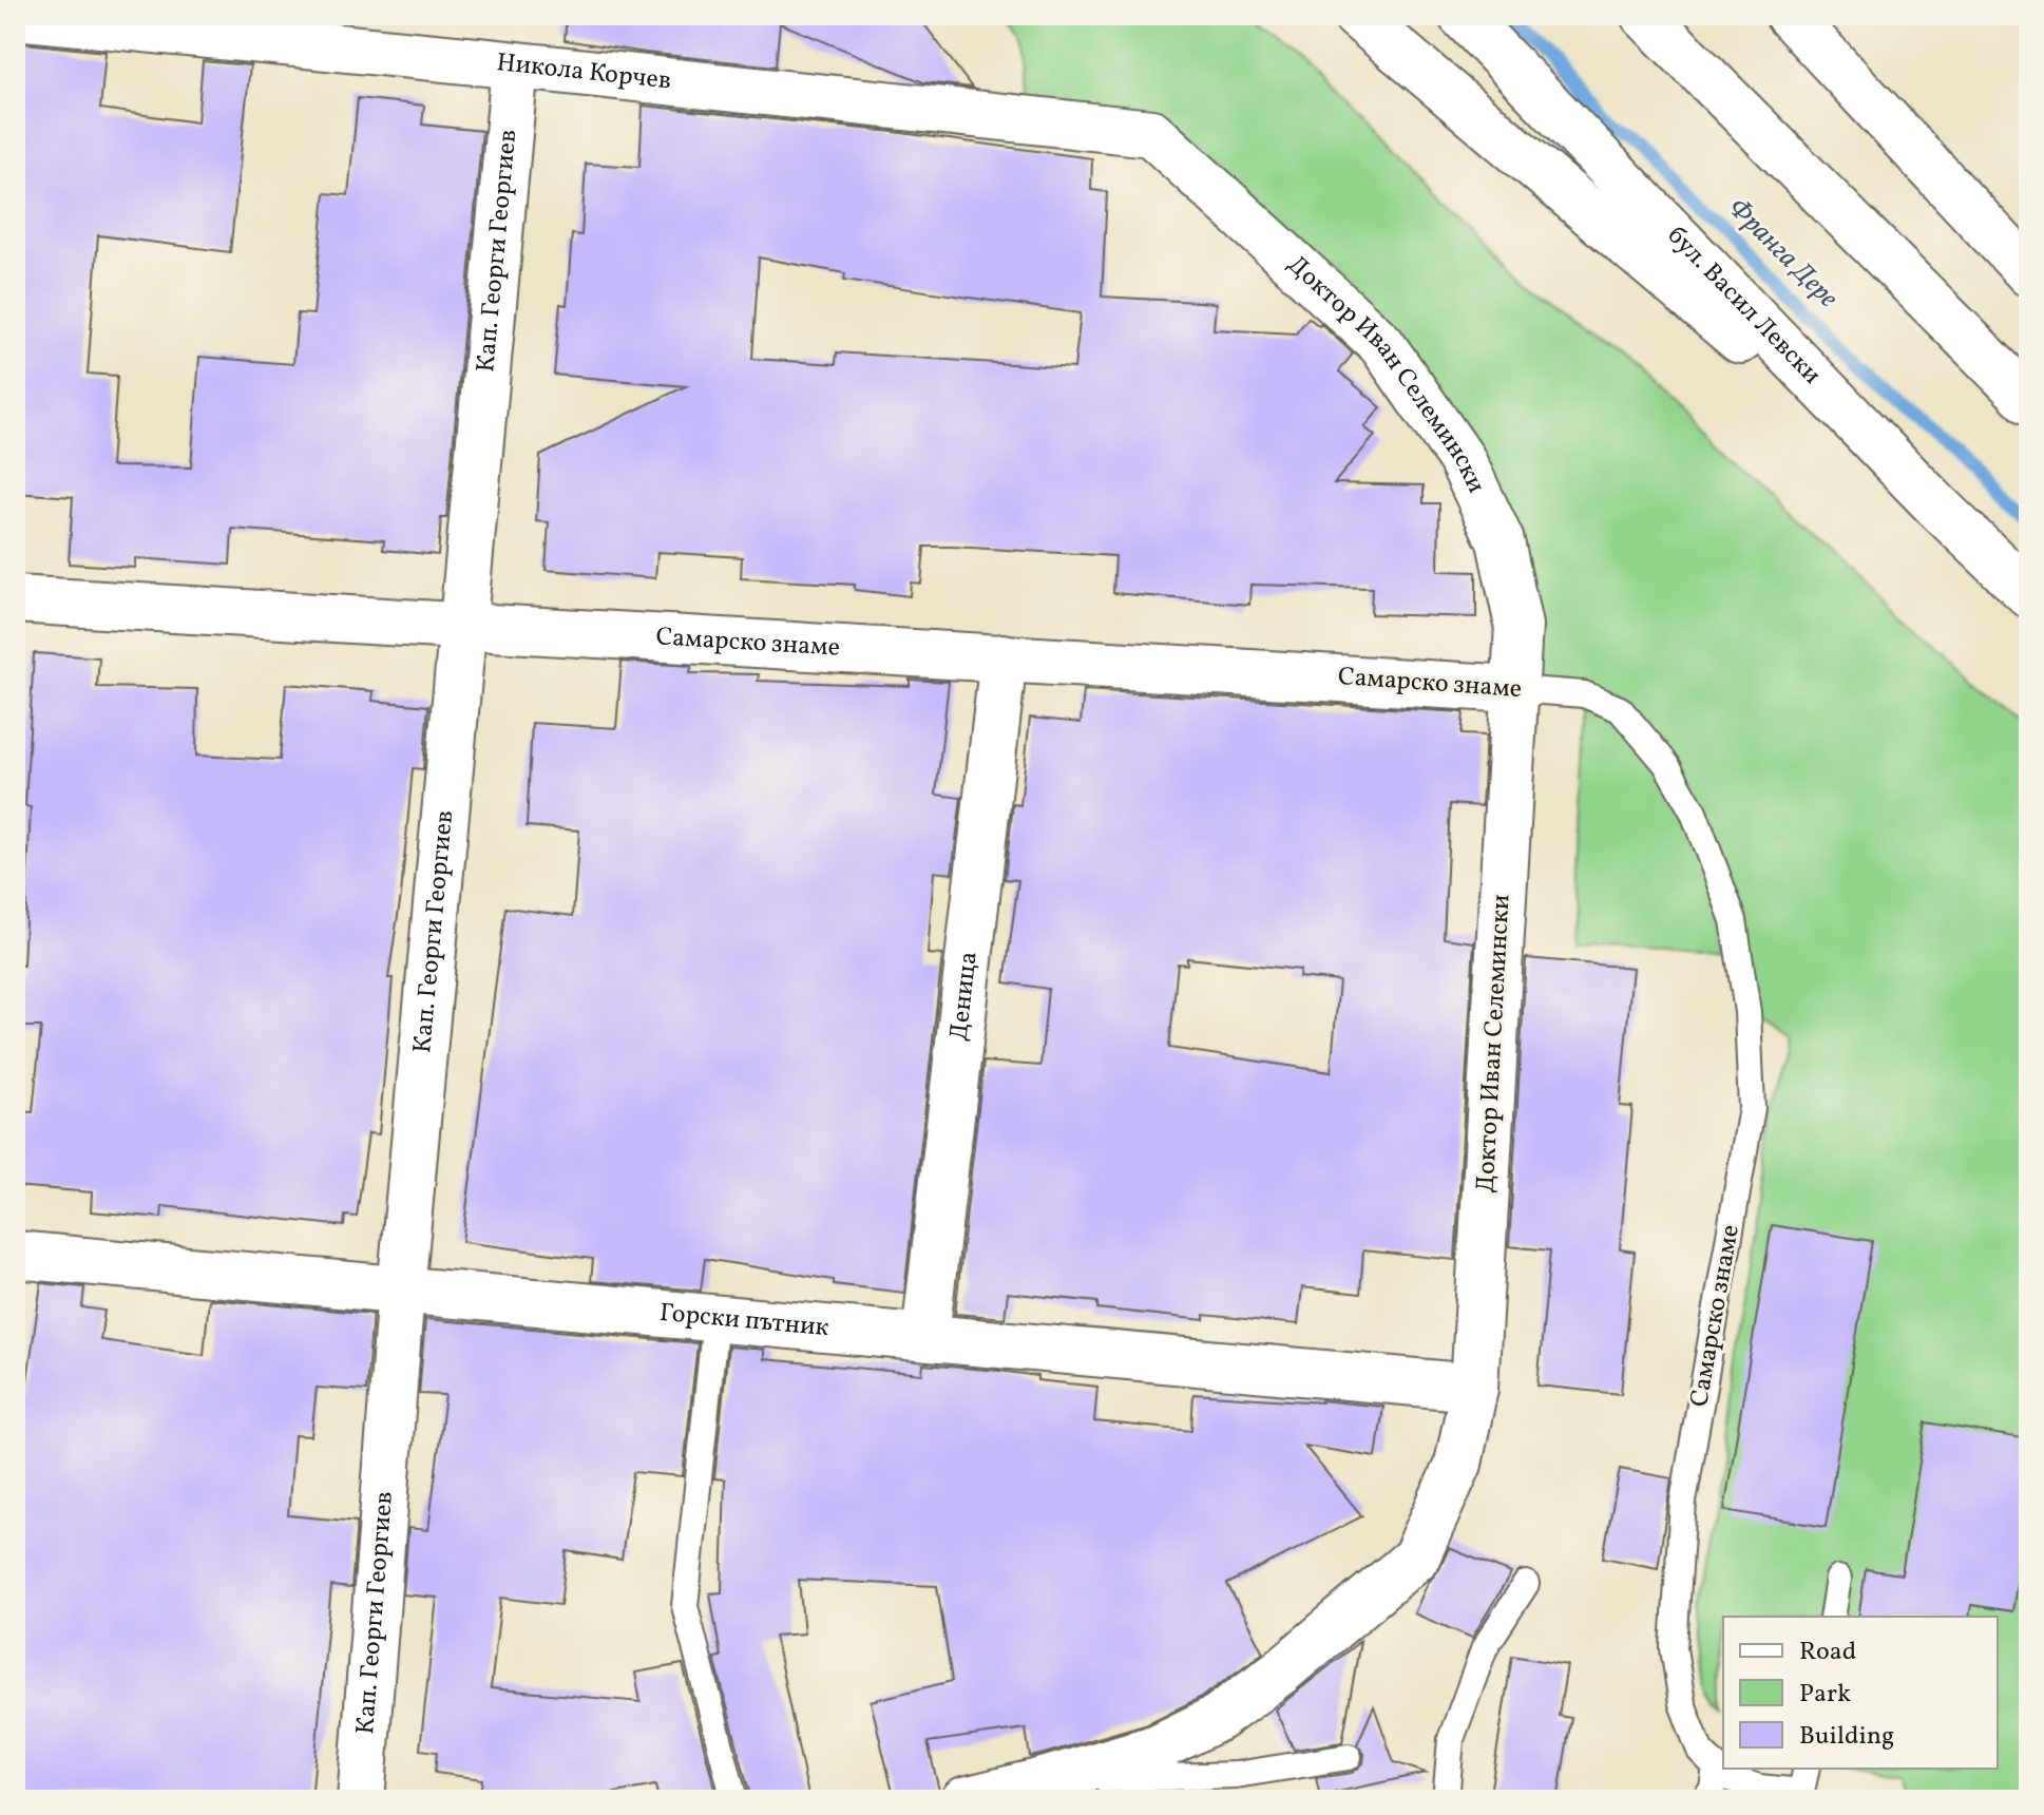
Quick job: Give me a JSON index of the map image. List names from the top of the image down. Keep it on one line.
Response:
{"streets":{"main road":["Никола Корчев","Кап. Георги Георгиев","бул. Васил Левски","Доктор Иван Селемински","Самарско знаме","Деница","Горски пътник"]},"crossings":[["Никола Корчев","Кап. Георги Георгиев"],["Никола Корчев","Доктор Иван Селемински"],["Кап. Георги Георгиев","Самарско знаме"],["Кап. Георги Георгиев","Горски пътник"],["Доктор Иван Селемински","Самарско знаме"],["Доктор Иван Селемински","Горски пътник"],["Самарско знаме","Деница"],["Деница","Горски пътник"]],"water":["Франга Дере"],"legend":["Road","Park","Building"]}
